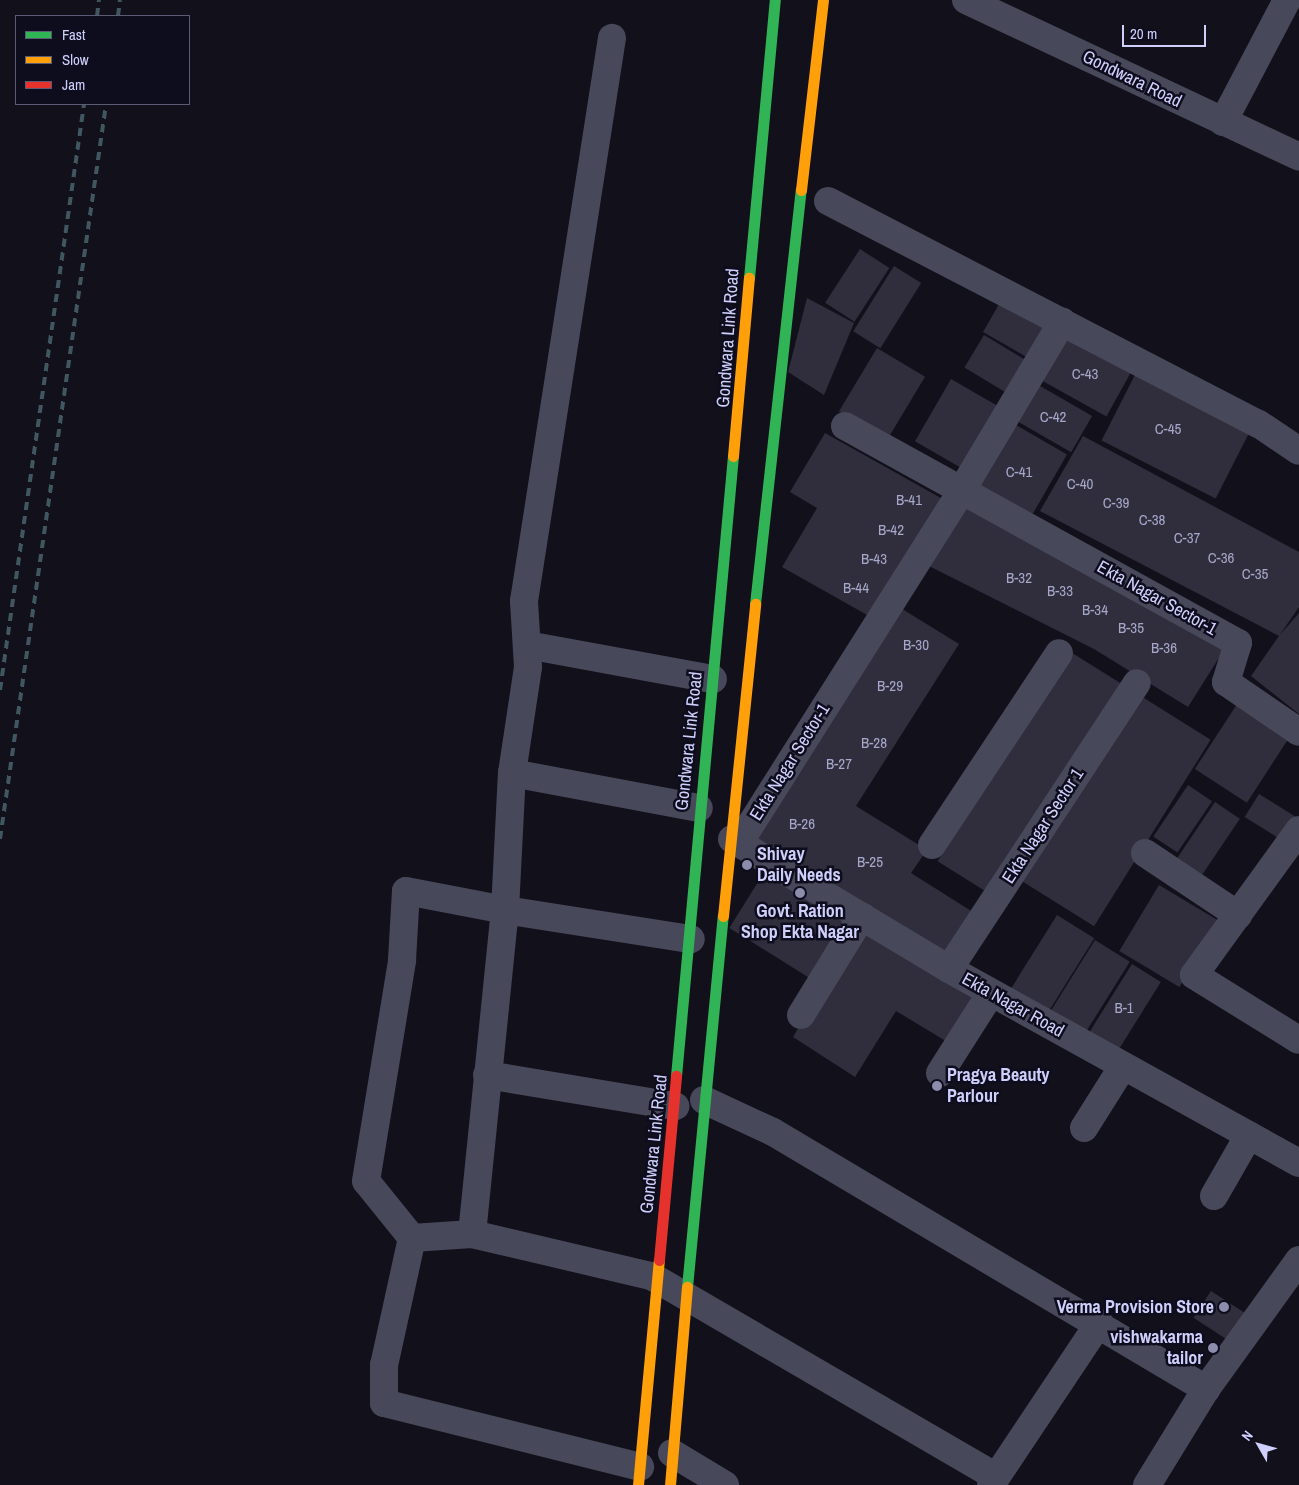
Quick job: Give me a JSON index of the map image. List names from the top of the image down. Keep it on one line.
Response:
{"streets":{"street":["Gondwara Road","Gondwara Link Road","Ekta Nagar Sector-1","Ekta Nagar Sector 1","Ekta Nagar Road"]},"crossings":[["Ekta Nagar Sector-1","Ekta Nagar Road"],["Ekta Nagar Sector 1","Ekta Nagar Road"]],"places":["Shivay Daily Needs","Govt. Ration Shop Ekta Nagar","Pragya Beauty Parlour","Verma Provision Store","vishwakarma tailor"],"house_numbers":["C-43","C-42","C-45","C-41","C-40","B-41","C-39","C-38","B-42","C-37","C-36","B-43","C-35","B-32","B-44","B-33","B-34","B-35","B-30","B-36","B-29","B-28","B-27","B-26","B-25","B-1"],"legend":["Fast","Slow","Jam"],"scale_bar":"20 m","north":"top left"}
